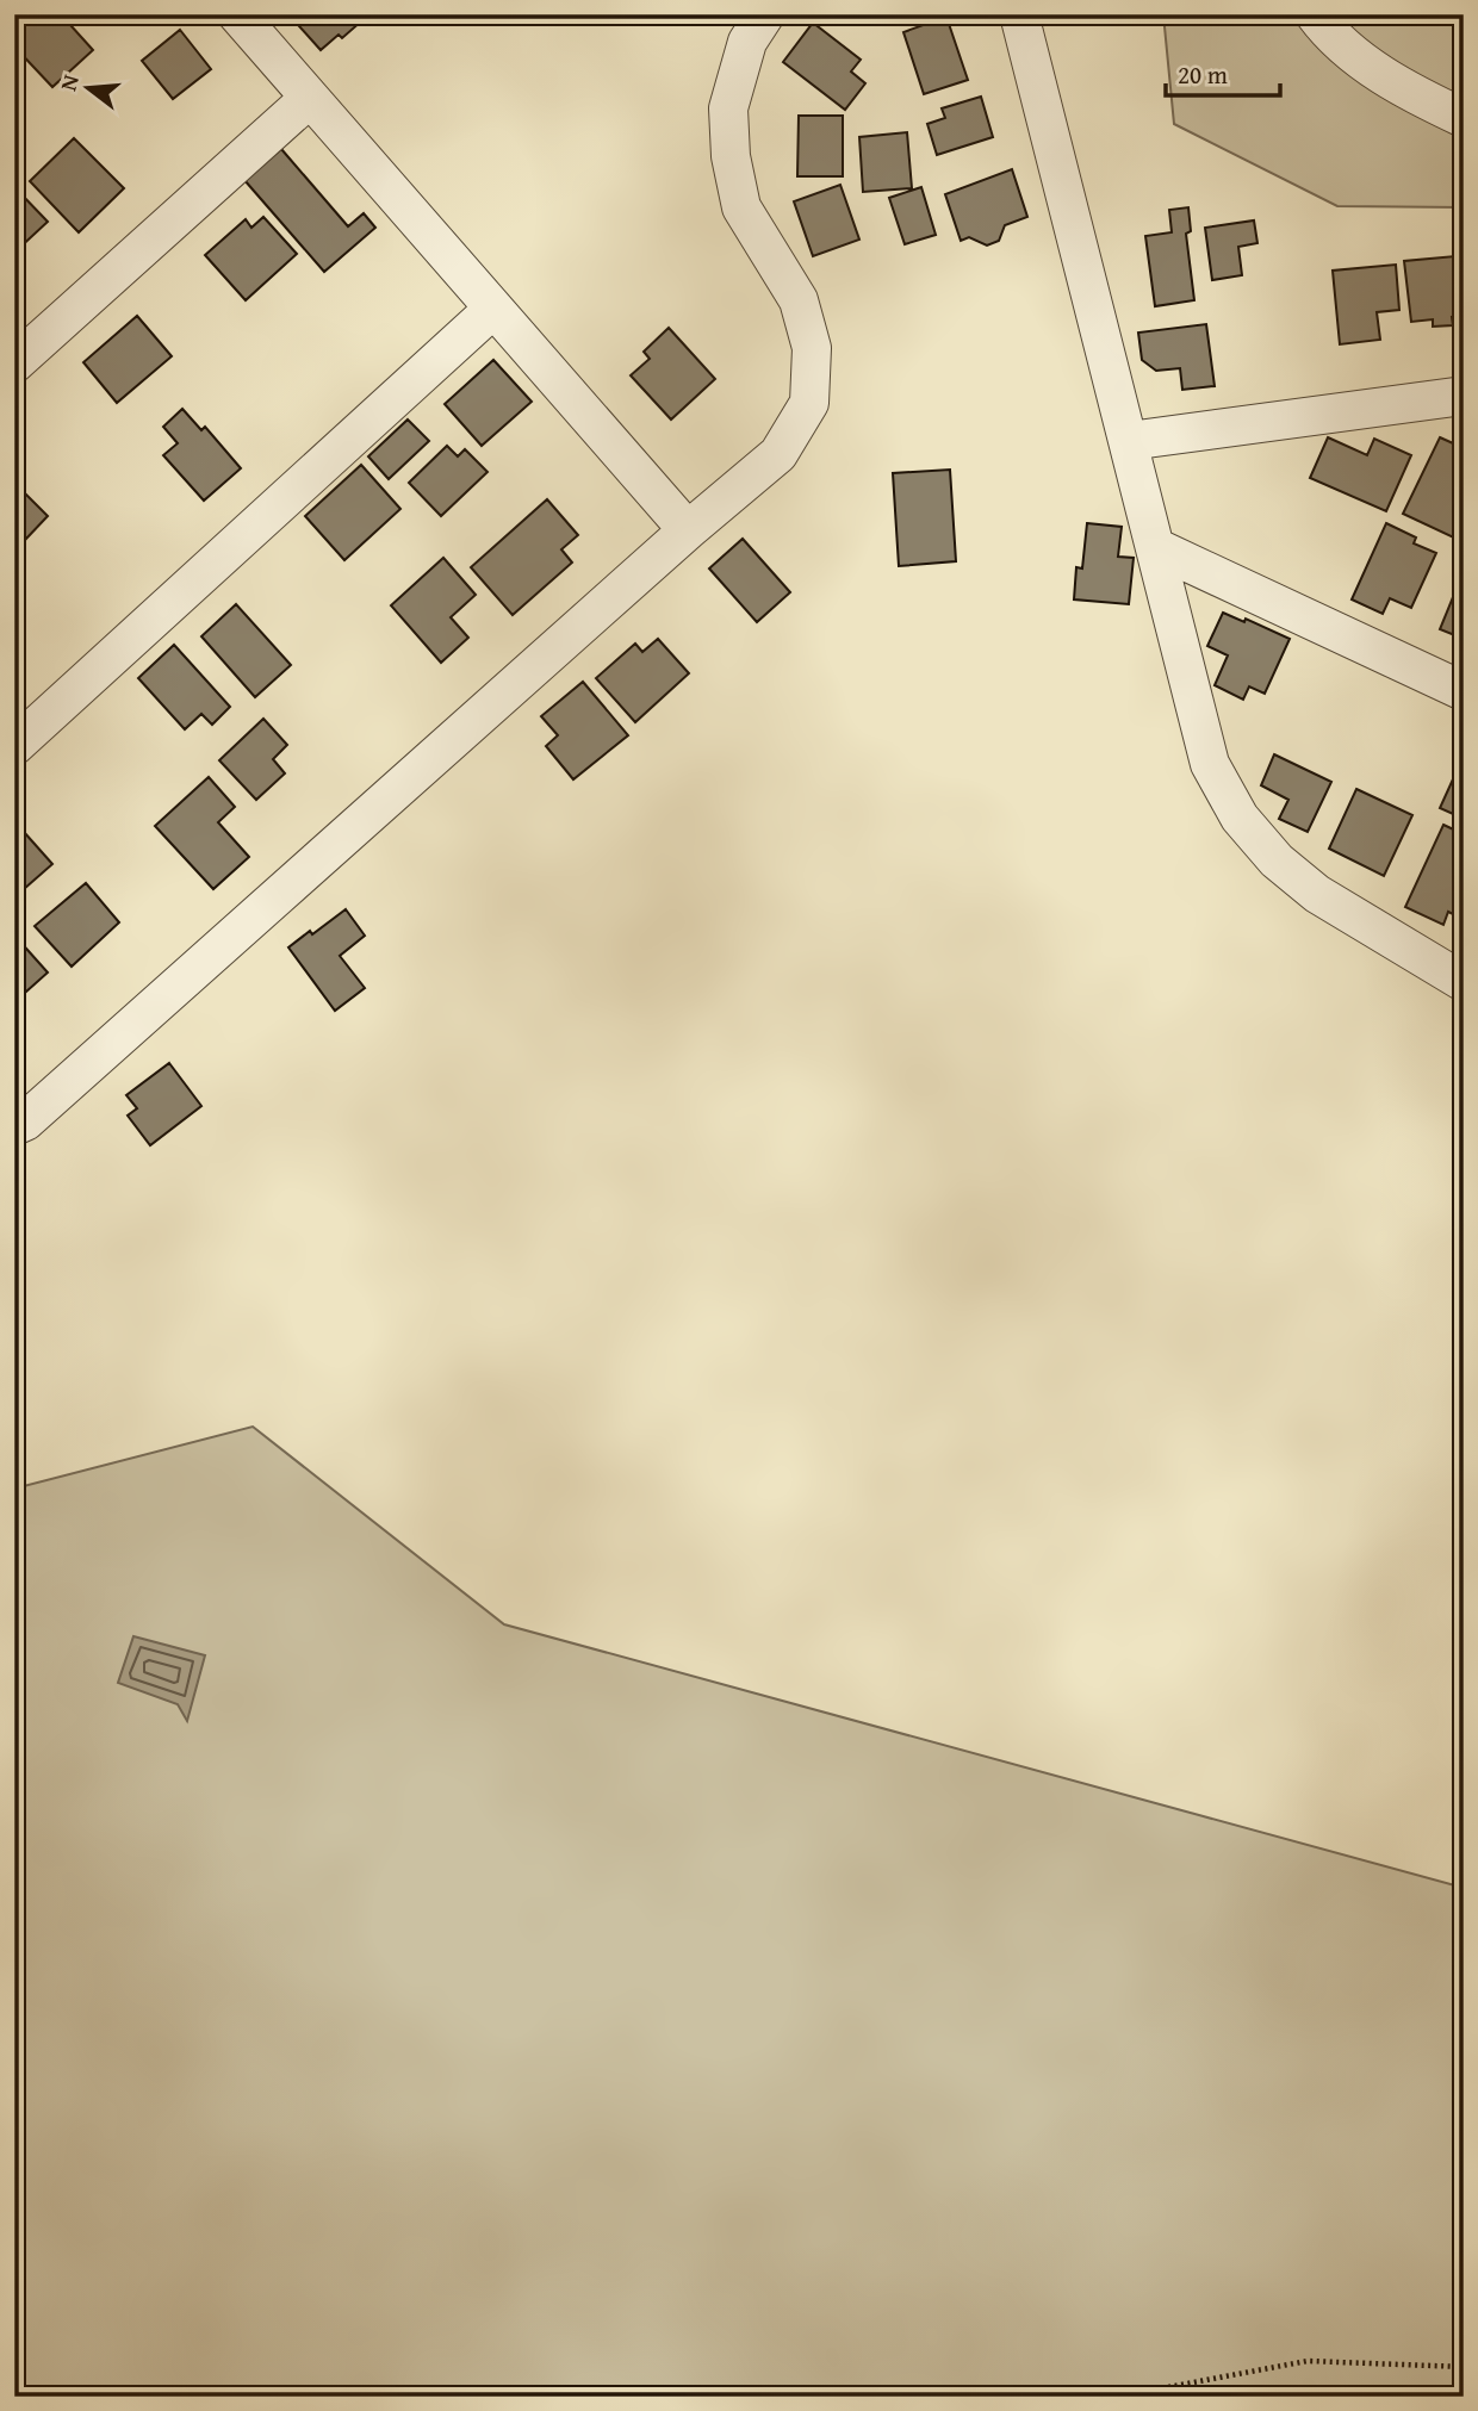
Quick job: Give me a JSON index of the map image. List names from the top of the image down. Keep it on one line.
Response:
{"scale_bar":"20 m","north":"left"}
